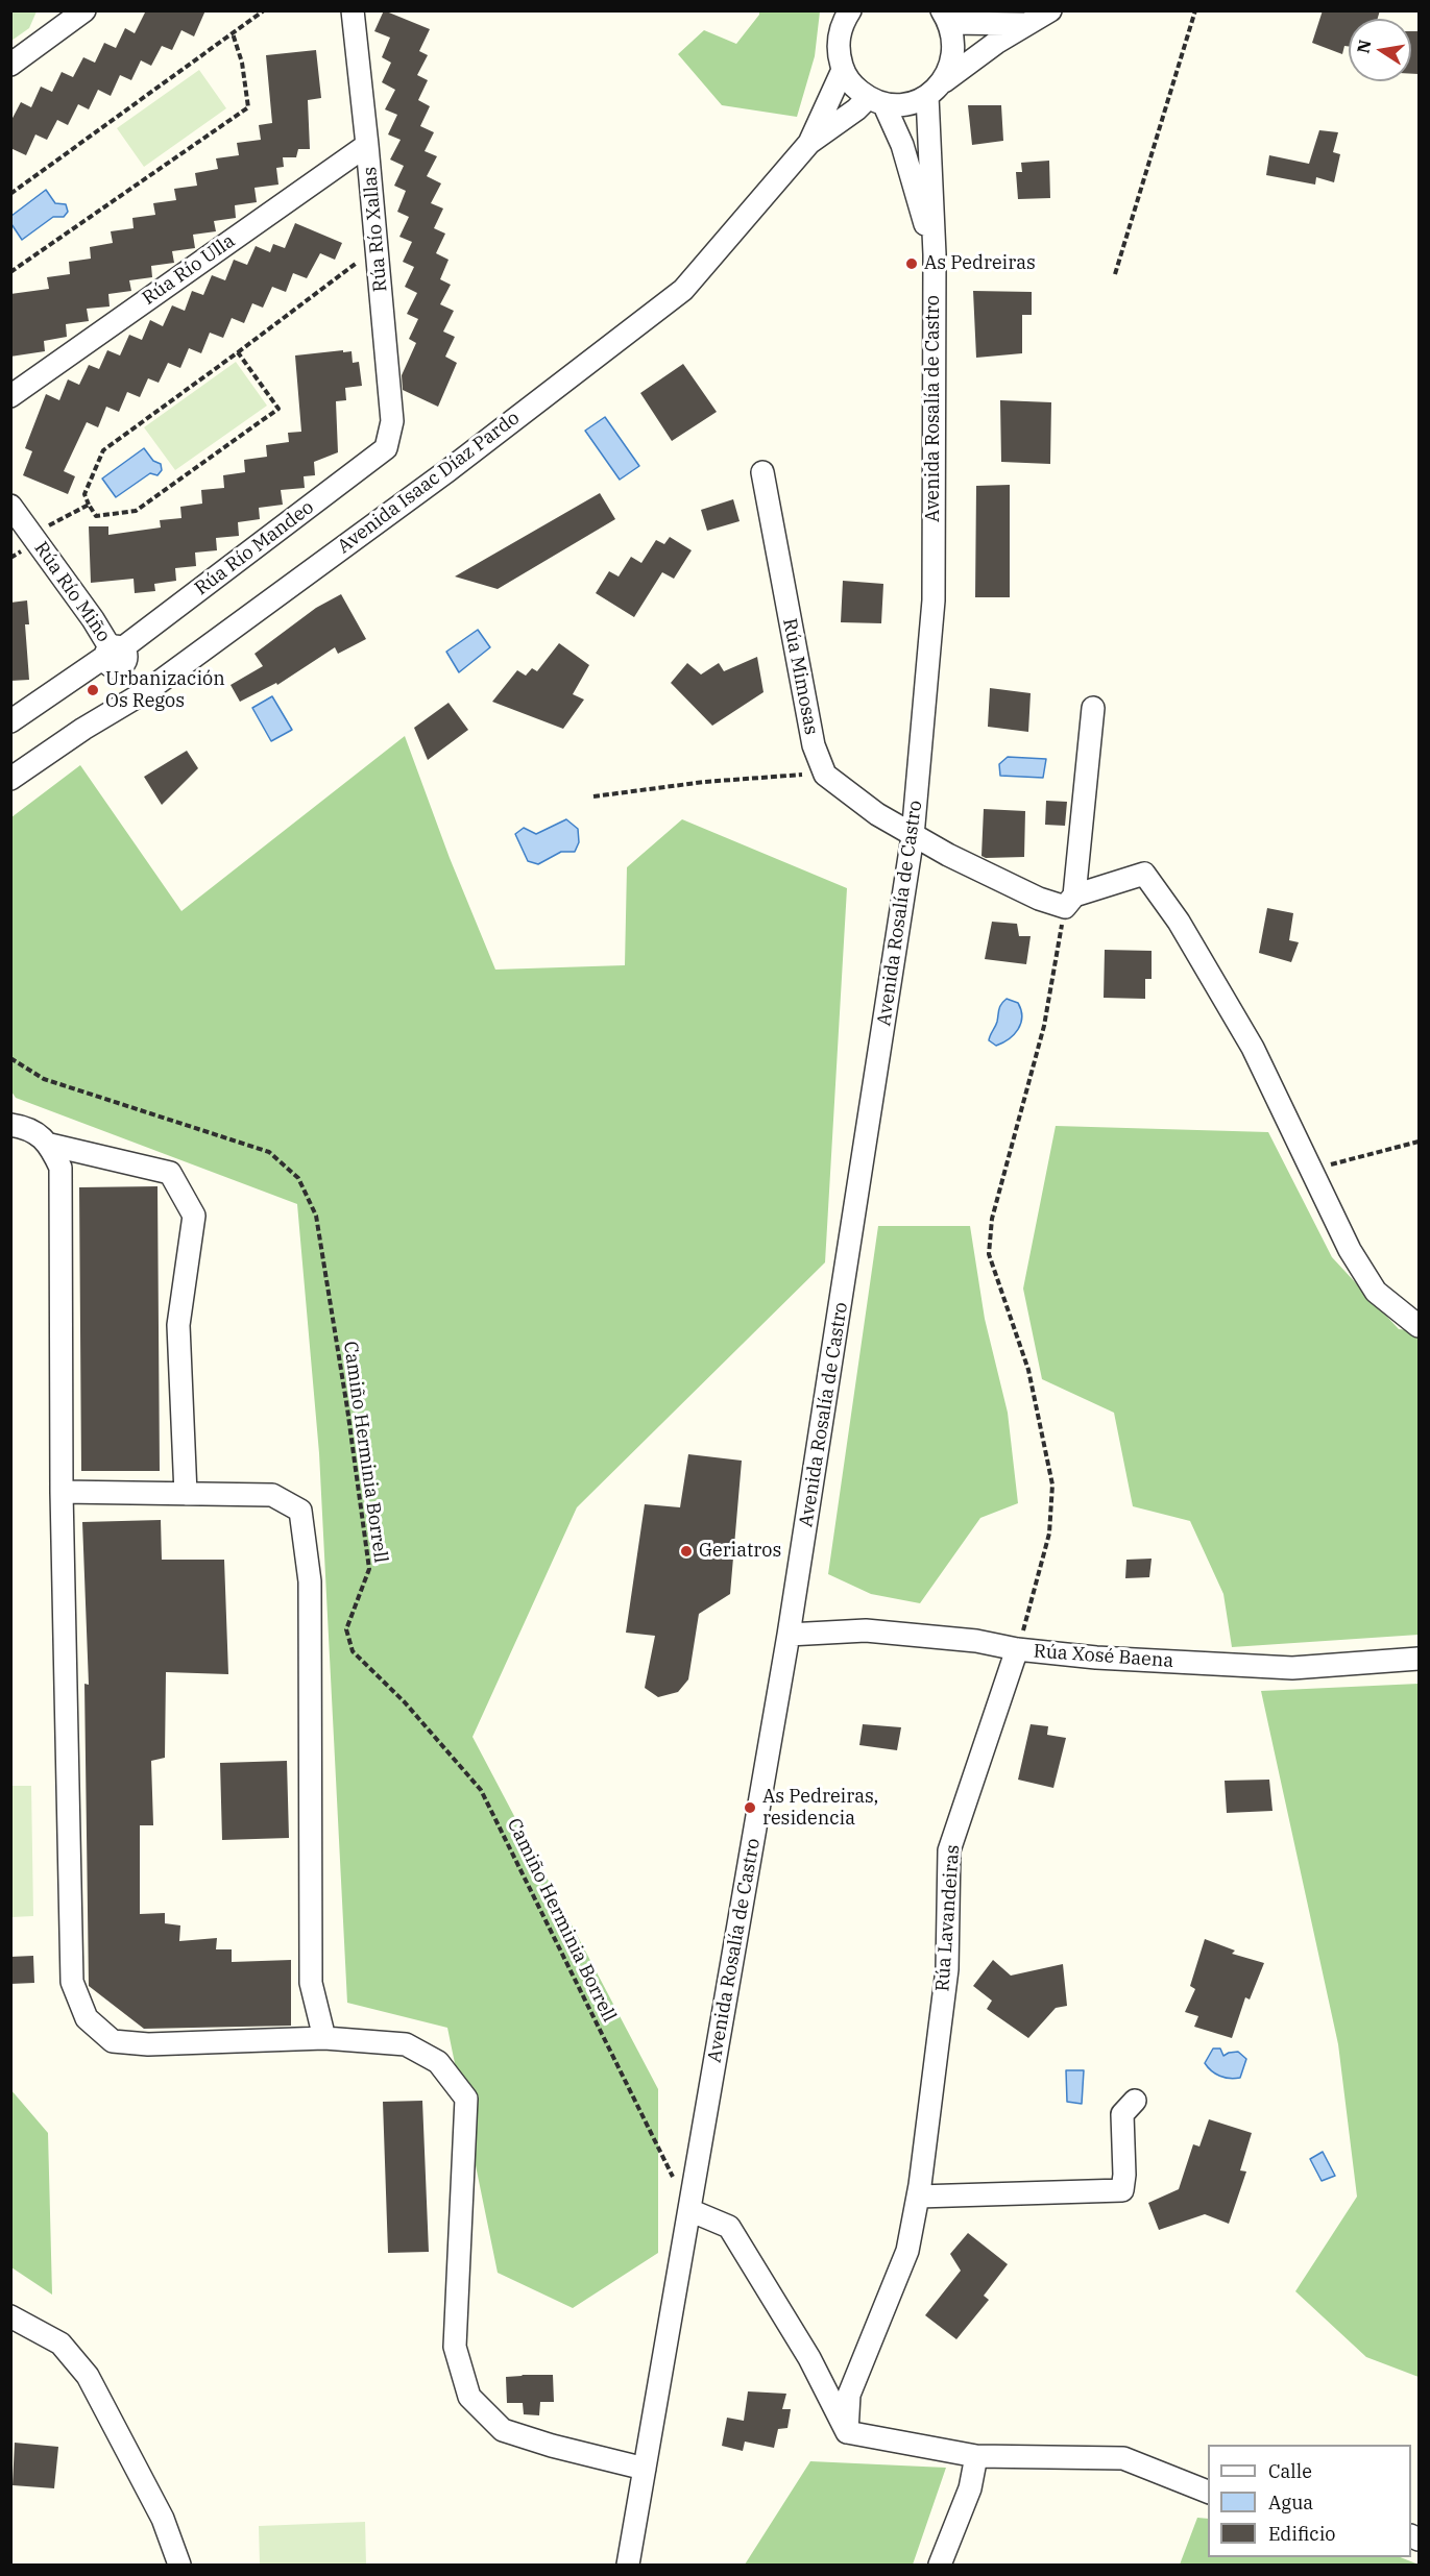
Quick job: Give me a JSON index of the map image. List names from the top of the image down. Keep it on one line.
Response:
{"streets":{"street":["Rúa Río Xallas","Rúa Río Ulla","Avenida Rosalía de Castro","Avenida Isaac Díaz Pardo","Rúa Río Mandeo","Rúa Río Miño","Rúa Mimosas","Rúa Xosé Baena","Rúa Lavandeiras"],"path":["Camiño Herminia Borrell"]},"crossings":[["Rúa Río Xallas","Rúa Río Ulla"],["Rúa Río Xallas","Rúa Río Mandeo"],["Avenida Rosalía de Castro","Avenida Isaac Díaz Pardo"],["Avenida Rosalía de Castro","Camiño Herminia Borrell"],["Avenida Rosalía de Castro","Rúa Xosé Baena"],["Avenida Isaac Díaz Pardo","Rúa Río Miño"],["Rúa Río Mandeo","Rúa Río Miño"],["Rúa Xosé Baena","Rúa Lavandeiras"]],"places":["As Pedreiras","Urbanización Os Regos","Geriatros","As Pedreiras, residencia"],"legend":["Calle","Agua","Edificio"],"north":"left"}
